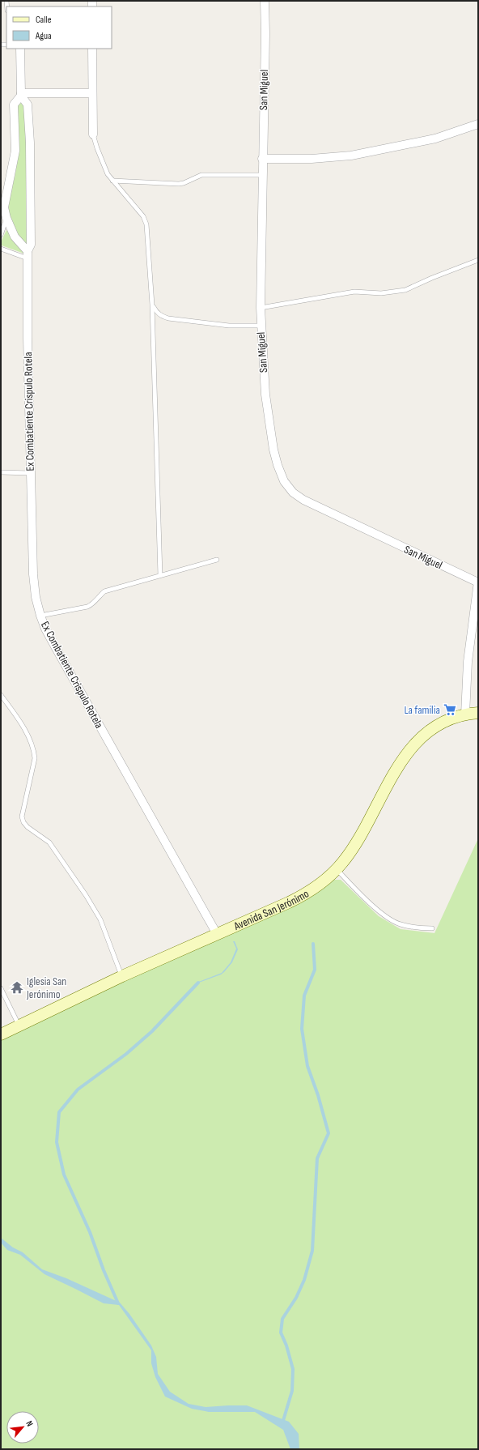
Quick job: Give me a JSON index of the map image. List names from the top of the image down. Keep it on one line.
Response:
{"streets":{"street":["San Miguel","Ex Combatiente Crispulo Rotela","Avenida San Jerónimo"]},"crossings":[["San Miguel","Avenida San Jerónimo"],["Ex Combatiente Crispulo Rotela","Avenida San Jerónimo"]],"places":{"supermarket":["La familia"],"temple":["Iglesia San Jerónimo"]},"legend":["Calle","Agua"],"north":"top right"}
